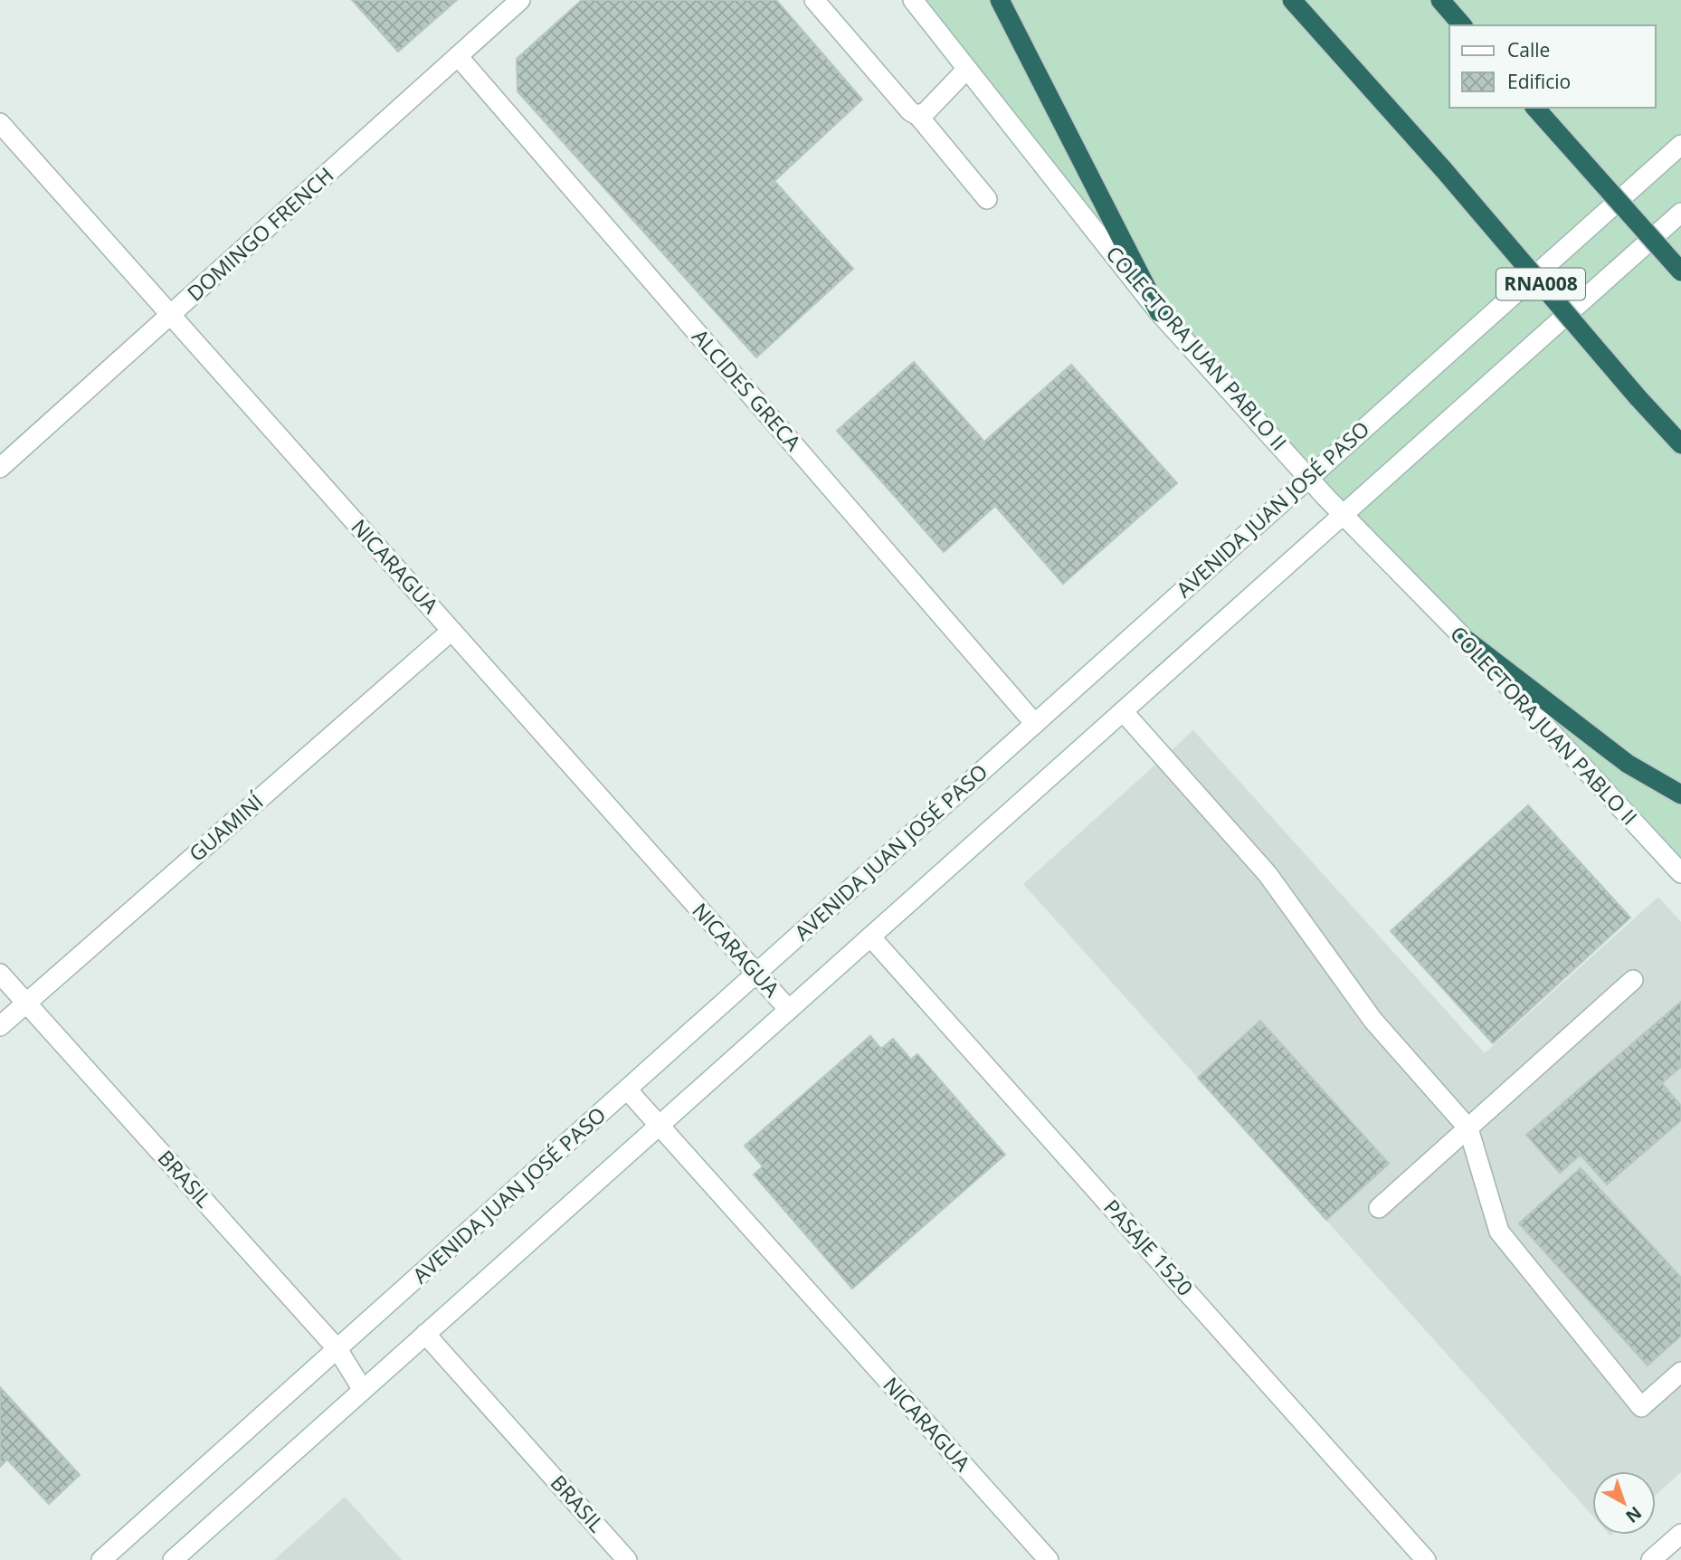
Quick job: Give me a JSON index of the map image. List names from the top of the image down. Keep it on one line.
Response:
{"streets":{"highway":["RNA008"],"street":["DOMINGO FRENCH","COLECTORA JUAN PABLO II","ALCIDES GRECA","AVENIDA JUAN JOSÉ PASO","NICARAGUA","GUAMINÍ","BRASIL","PASAJE 1520"]},"crossings":[["DOMINGO FRENCH","ALCIDES GRECA"],["DOMINGO FRENCH","NICARAGUA"],["COLECTORA JUAN PABLO II","AVENIDA JUAN JOSÉ PASO"],["ALCIDES GRECA","AVENIDA JUAN JOSÉ PASO"],["AVENIDA JUAN JOSÉ PASO","NICARAGUA"],["AVENIDA JUAN JOSÉ PASO","BRASIL"],["NICARAGUA","GUAMINÍ"],["GUAMINÍ","BRASIL"]],"legend":["Calle","Edificio"],"north":"bottom right"}
